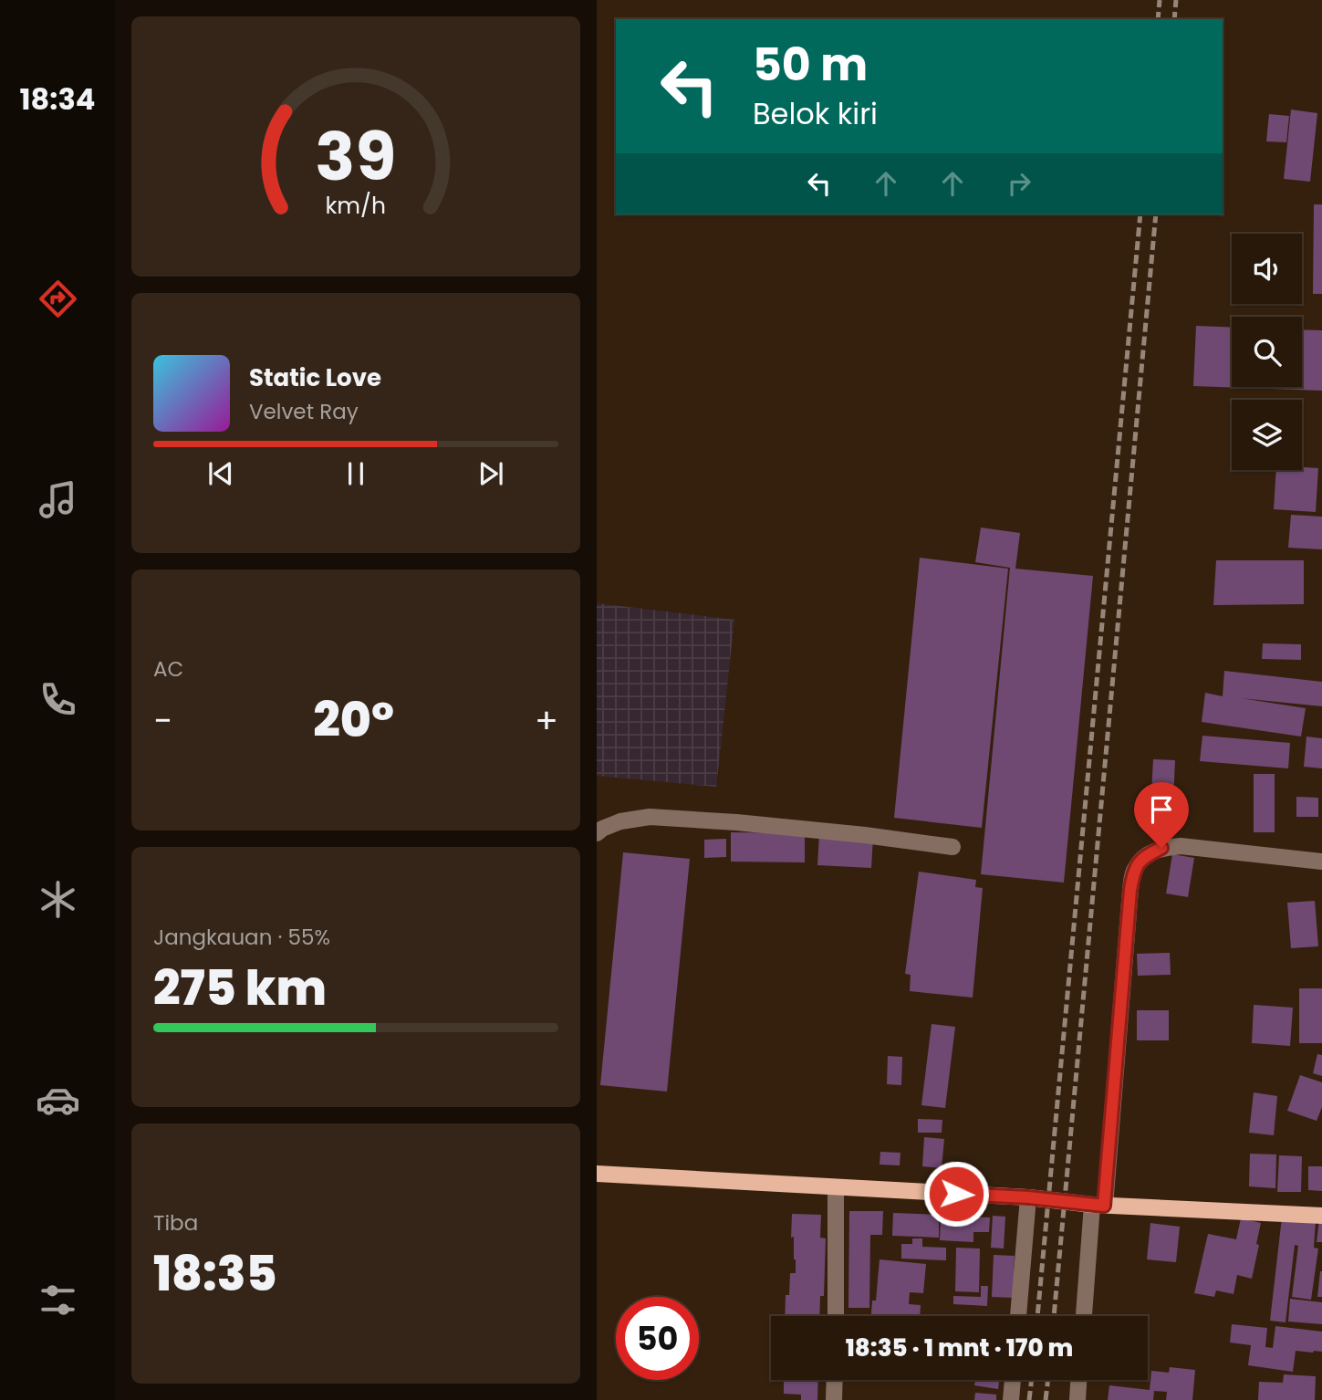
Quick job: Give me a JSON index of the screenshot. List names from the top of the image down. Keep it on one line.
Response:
{"page":{"tabs":"18:34","turn":["50 m","Belok kiri"],"song":["Static Love","Velvet Ray"],"tile":["AC",["Jangkauan · 55%","275 km"],["Tiba","18:35"]],"heat":["−","20°","+"],"limit":"50","trip":"18:35 · 1 mnt · 170 m","gauge":["39","km/h"]}}
